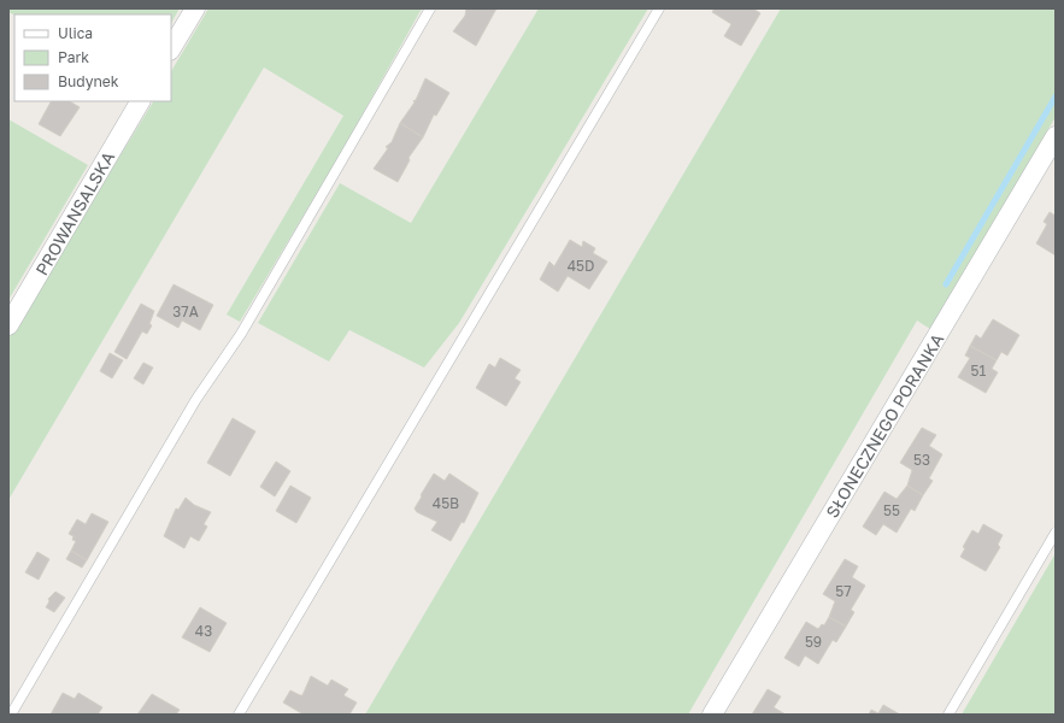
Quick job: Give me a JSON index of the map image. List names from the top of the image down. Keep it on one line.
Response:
{"streets":{"street":["PROWANSALSKA","SŁONECZNEGO PORANKA"]},"house_numbers":["45D","37A","51","53","45B","55","57","43","59"],"legend":["Ulica","Park","Budynek"]}
